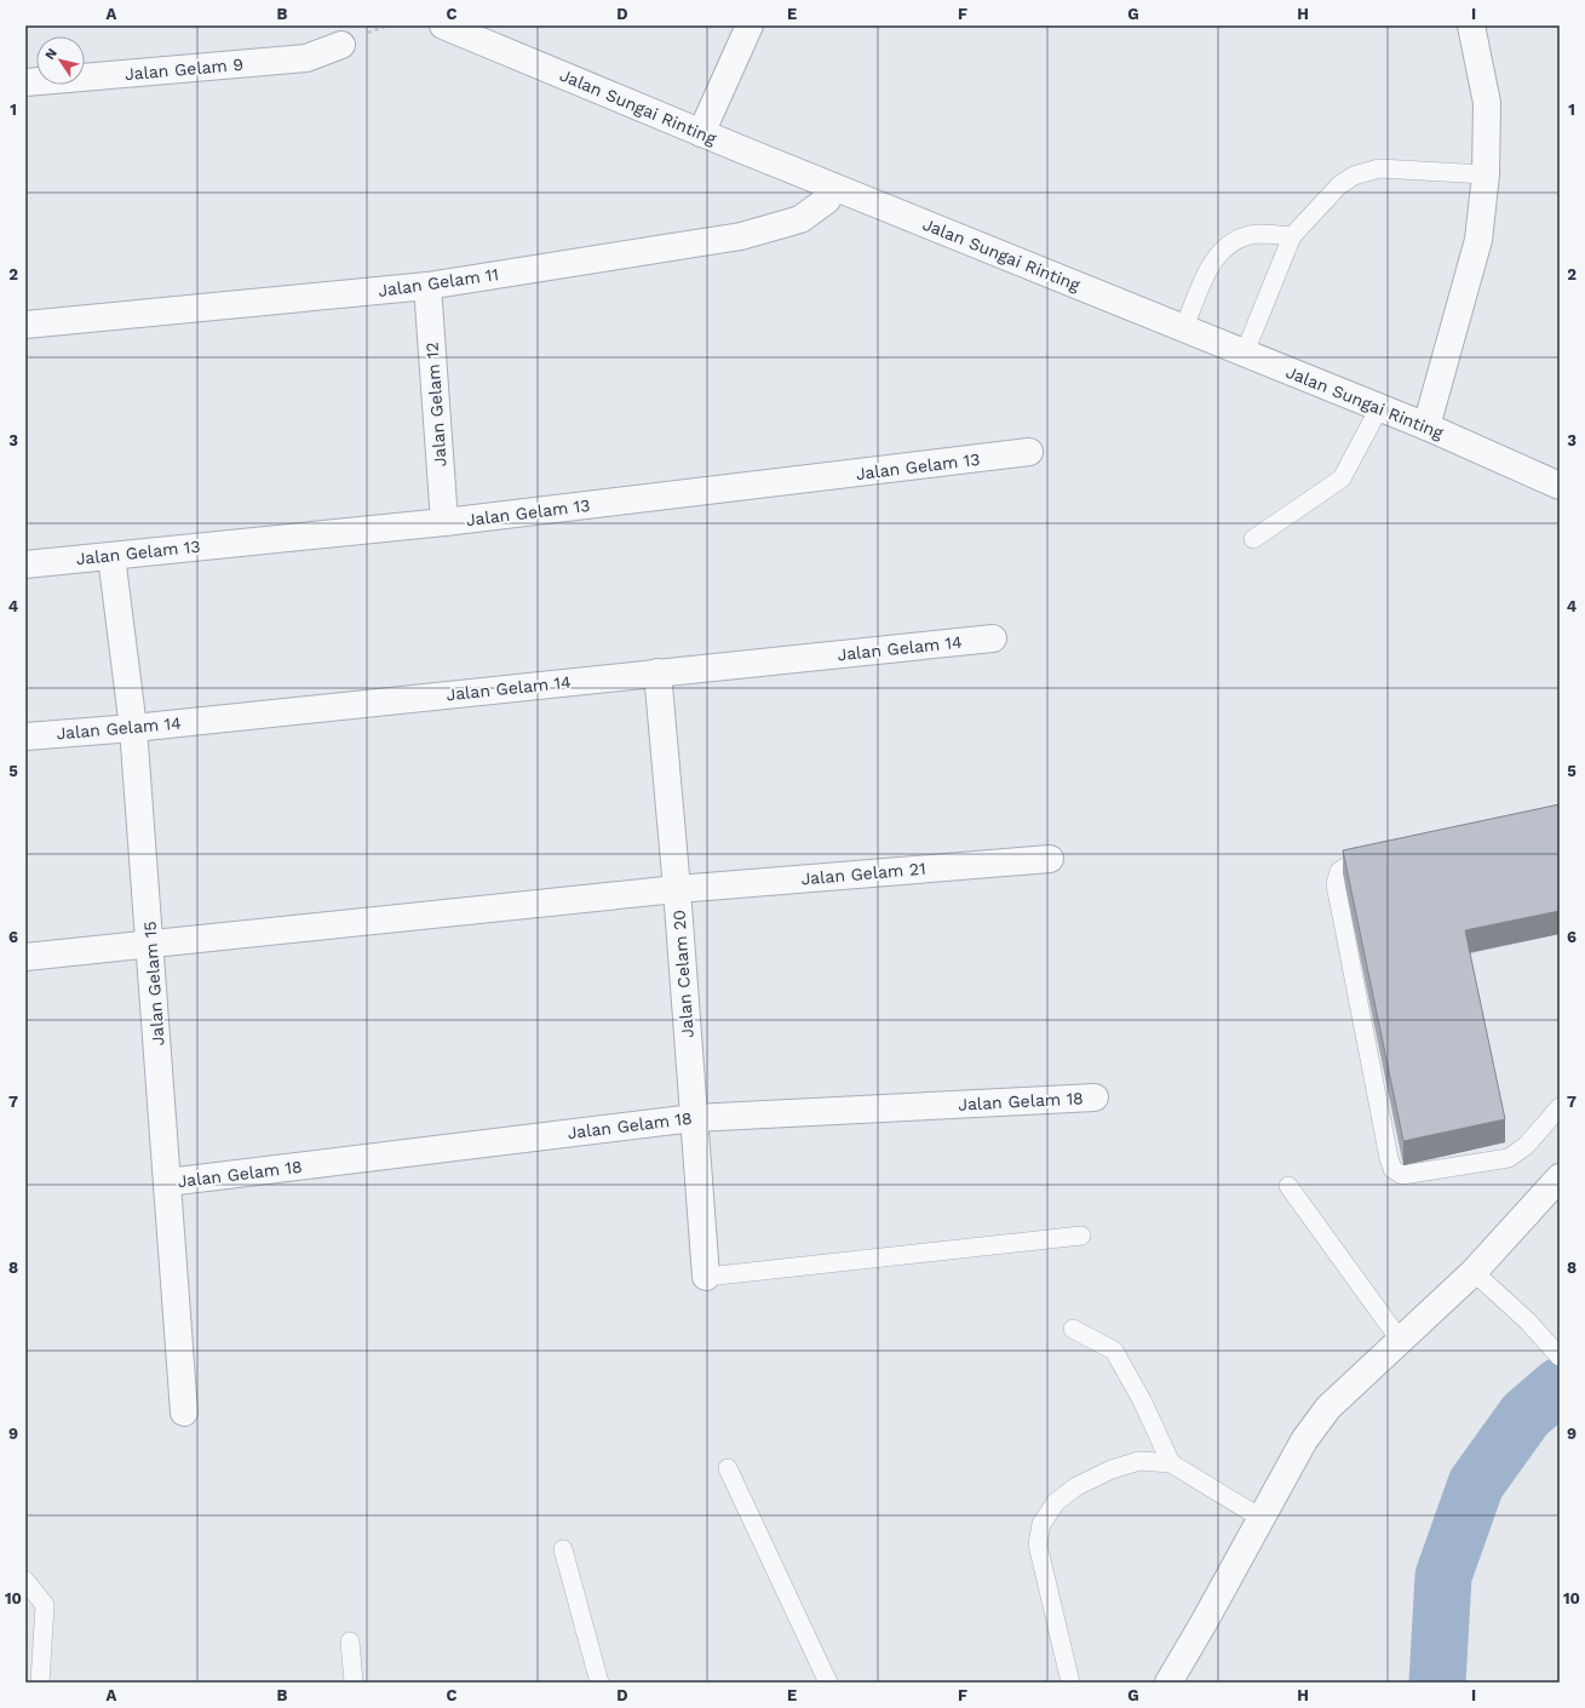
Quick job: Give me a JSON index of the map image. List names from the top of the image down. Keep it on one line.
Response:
{"streets":{"street":["Jalan Gelam 9","Jalan Sungai Rinting","Jalan Gelam 11","Jalan Gelam 12","Jalan Gelam 13","Jalan Gelam 14","Jalan Gelam 21","Jalan Celam 20","Jalan Gelam 15","Jalan Gelam 18"]},"crossings":[["Jalan Sungai Rinting","Jalan Gelam 11"],["Jalan Gelam 11","Jalan Gelam 12"],["Jalan Gelam 12","Jalan Gelam 13"],["Jalan Gelam 13","Jalan Gelam 15"],["Jalan Gelam 14","Jalan Celam 20"],["Jalan Gelam 14","Jalan Gelam 15"],["Jalan Gelam 21","Jalan Celam 20"],["Jalan Gelam 21","Jalan Gelam 15"],["Jalan Celam 20","Jalan Gelam 18"],["Jalan Gelam 15","Jalan Gelam 18"]],"north":"top left","grid":{"columns":["A","B","C","D","E","F","G","H","I"],"rows":["1","2","3","4","5","6","7","8","9","10"]}}
